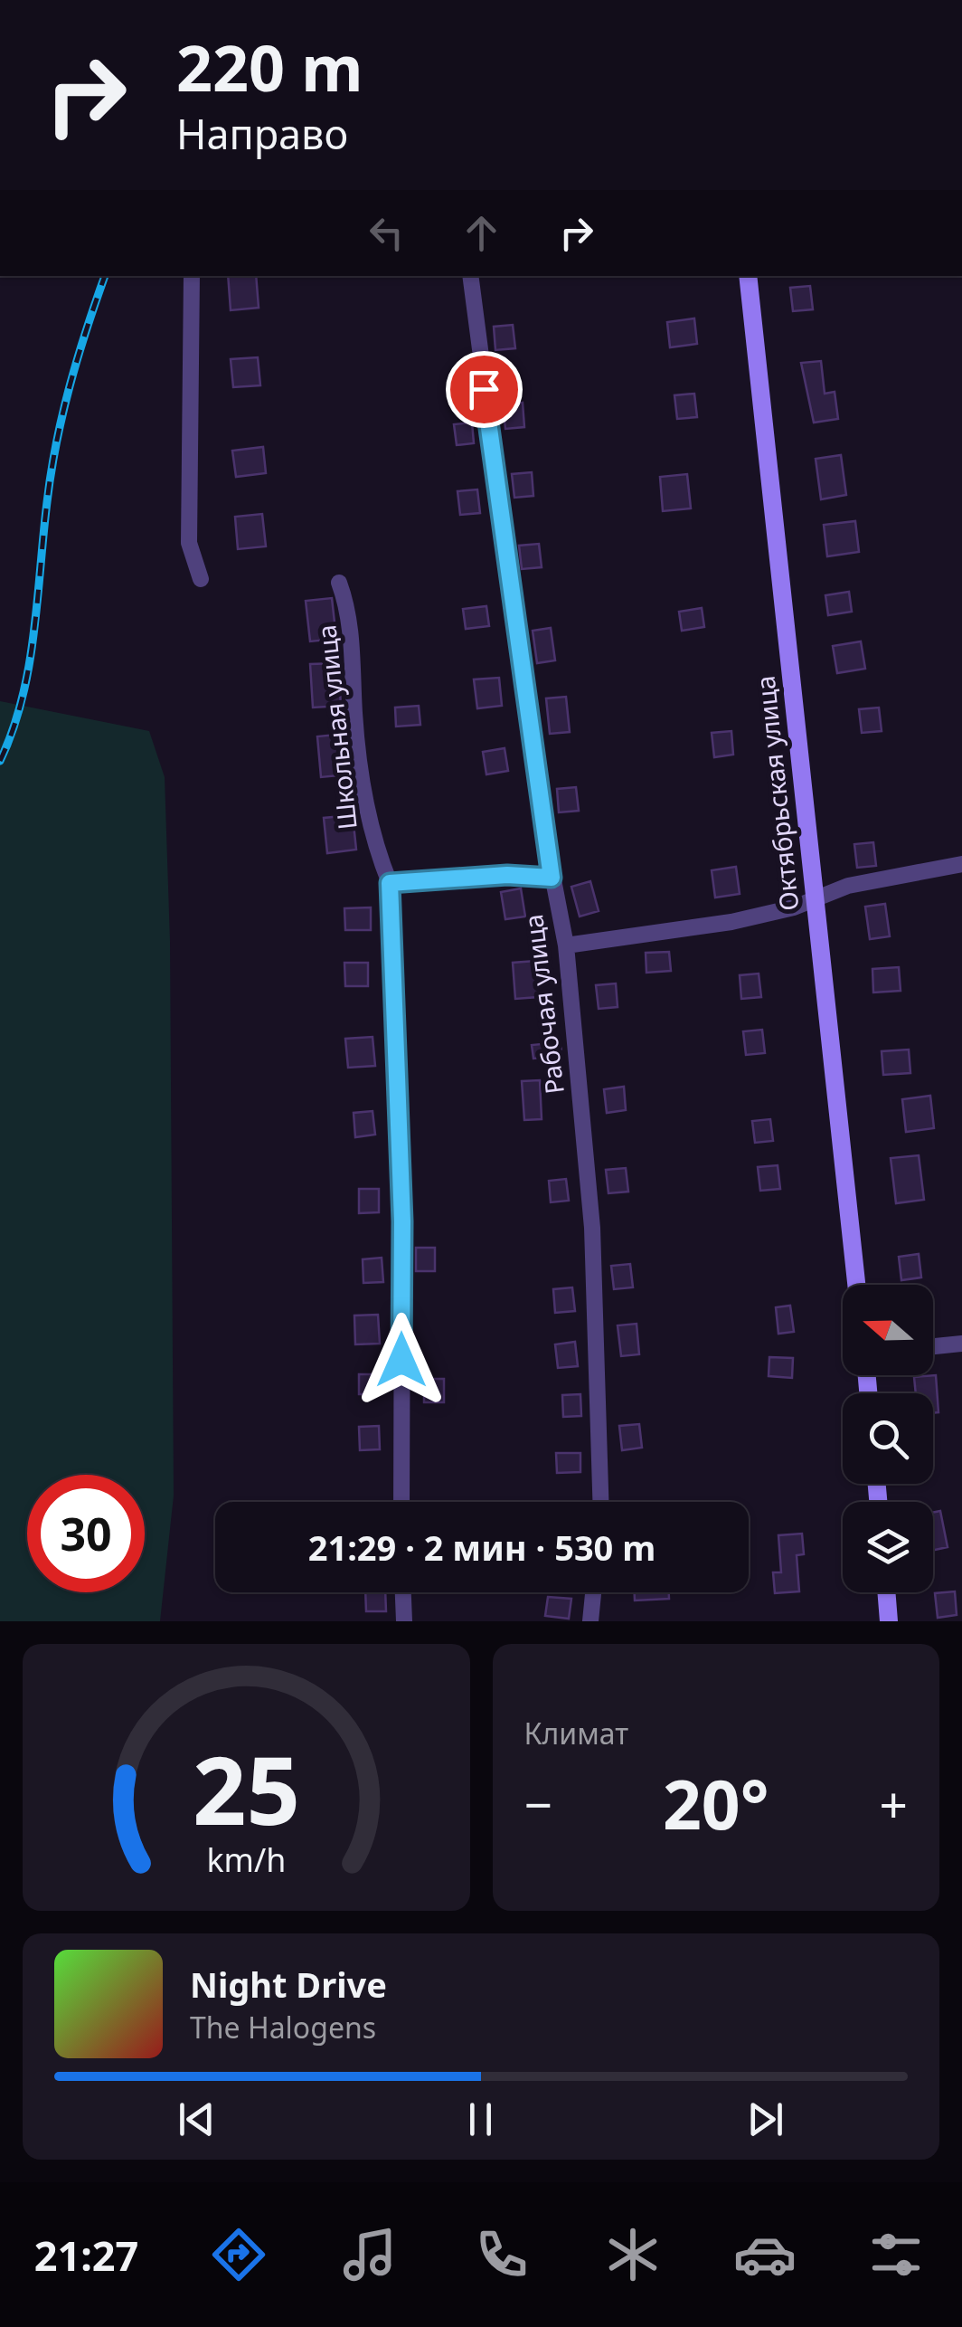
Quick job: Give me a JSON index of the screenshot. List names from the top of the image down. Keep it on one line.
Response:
{"streets":{"street":["Школьная улица","Октябрьская улица","Рабочая улица"]},"north":"left","page":{"turn":["220 m","Направо"],"limit":"30","trip":"21:29 · 2 мин · 530 m","tile":"Климат","heat":["−","20°","+"],"song":["Night Drive","The Halogens"],"tabs":"21:27","gauge":["25","km/h"]}}
